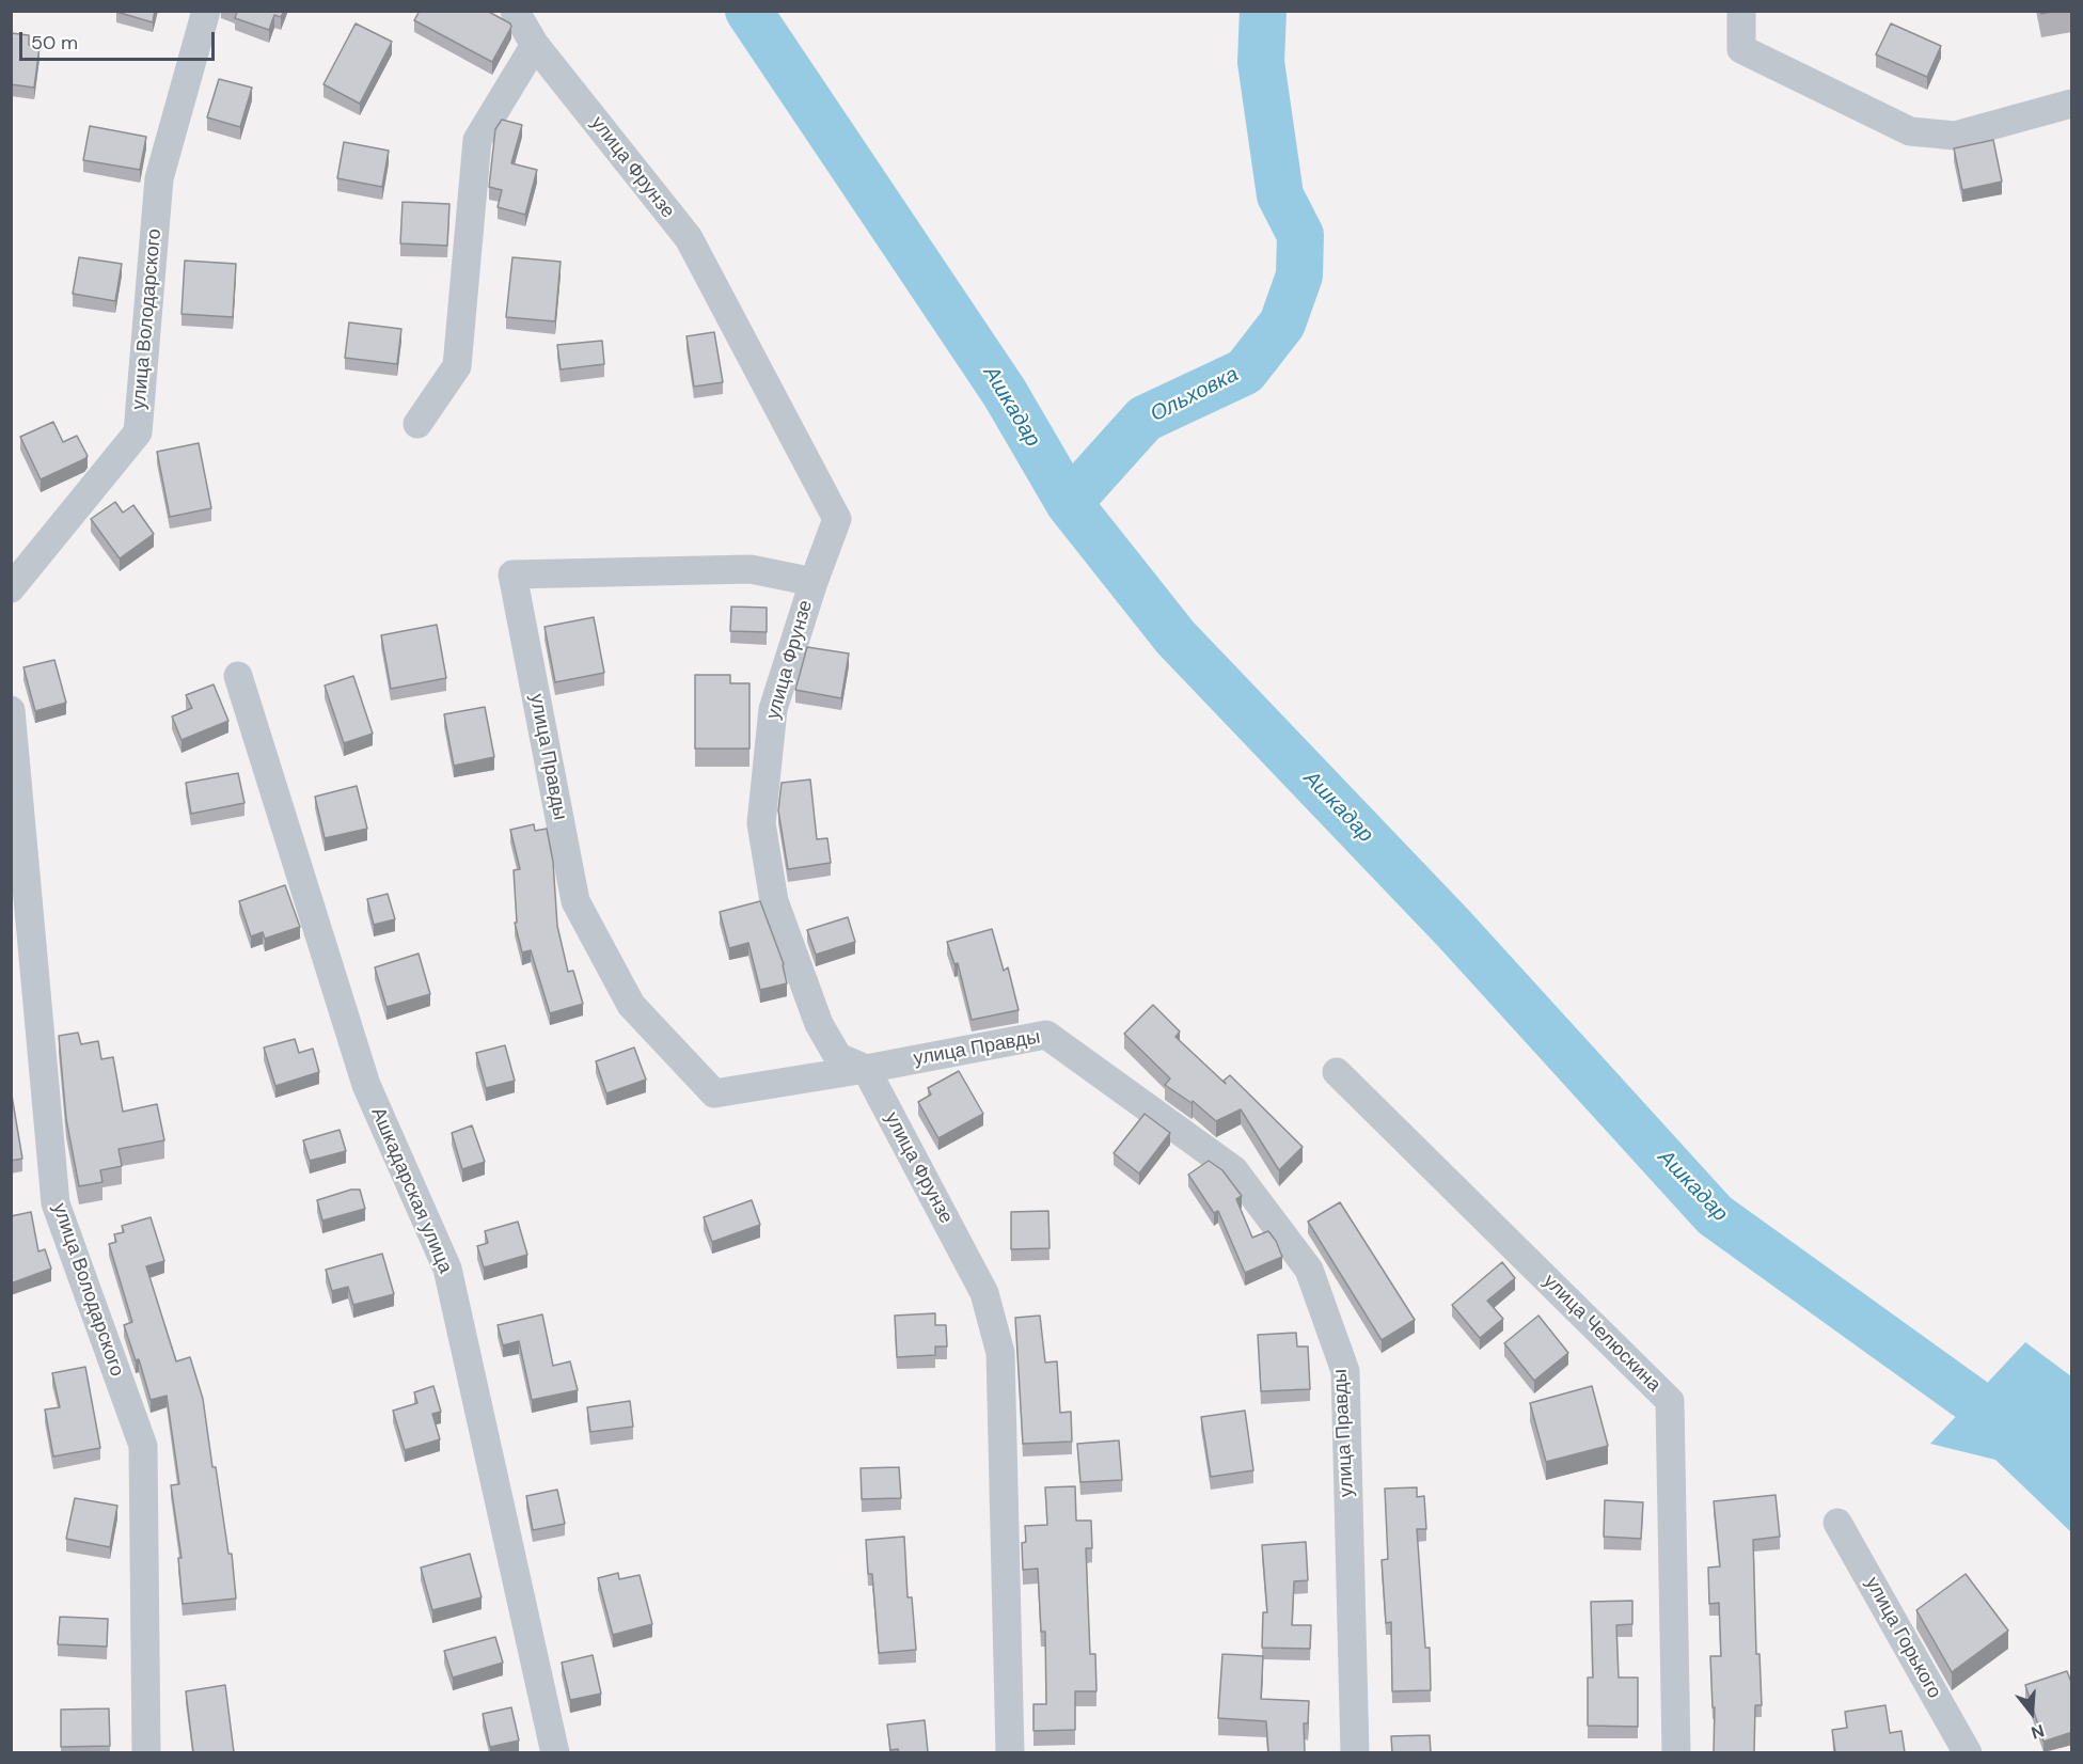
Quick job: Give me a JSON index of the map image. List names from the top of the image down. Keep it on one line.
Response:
{"streets":{"street":["улица Фрунзе","улица Володарского","улица Правды","Ашкадарская улица","улица Челюскина","улица Горького"]},"crossings":[["улица Фрунзе","улица Правды"]],"water":["Ольховка","Ашкадар"],"scale_bar":"50 m","north":"bottom"}
